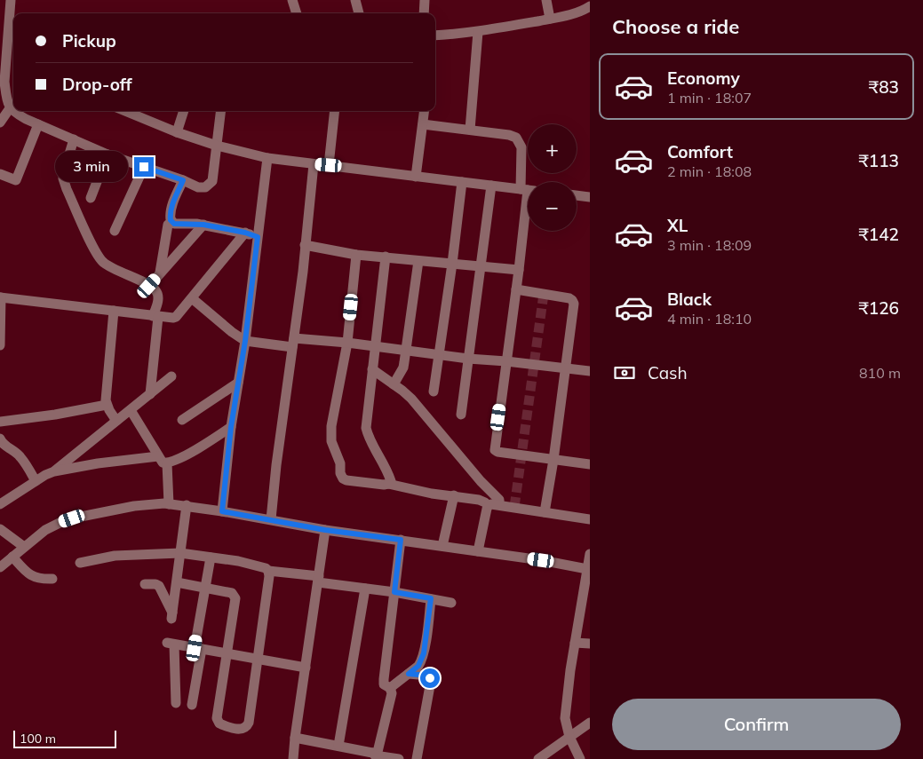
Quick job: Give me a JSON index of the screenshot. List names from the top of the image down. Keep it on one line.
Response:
{"scale_bar":"100 m","page":{"heading":"Choose a ride","banner":["Pickup","Drop-off"],"list":[{"name":"Economy","note":"1 min · 18:07","value":"₹83"},{"name":"Comfort","note":"2 min · 18:08","value":"₹113"},{"name":"XL","note":"3 min · 18:09","value":"₹142"},{"name":"Black","note":"4 min · 18:10","value":"₹126"}],"map_buttons":["+","−"],"bubble":"3 min","pay":["Cash","810 m"],"buttons":"Confirm","scale":"100 m"}}
